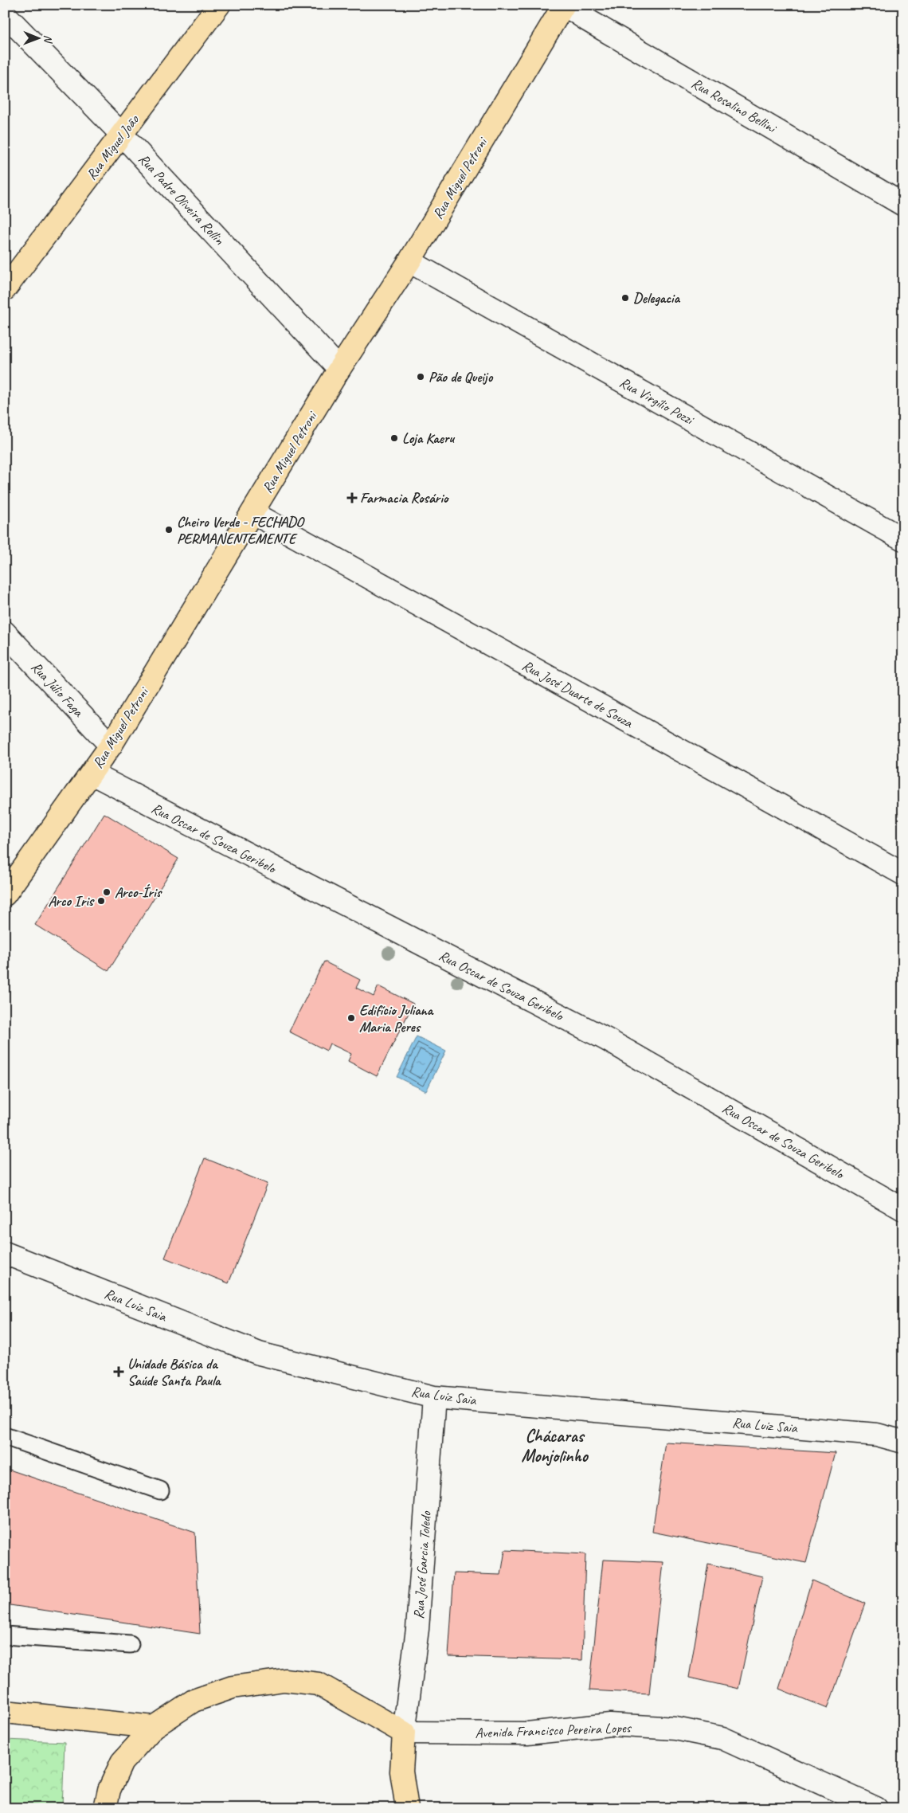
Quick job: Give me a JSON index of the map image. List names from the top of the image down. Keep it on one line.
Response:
{"streets":{"main road":["Rua Miguel João","Rua Miguel Petroni"],"street":["Rua Rosalino Bellini","Rua Padre Oliveira Rollin","Rua Virgílio Pozzi","Rua Júlio Faga","Rua José Duarte de Souza","Rua Oscar de Souza Geribelo","Rua Luiz Saia","Rua José Garcia Toledo","Avenida Francisco Pereira Lopes"]},"crossings":[["Rua Rosalino Bellini","Rua Miguel Petroni"],["Rua Miguel João","Rua Padre Oliveira Rollin"],["Rua Miguel Petroni","Rua Padre Oliveira Rollin"],["Rua Miguel Petroni","Rua Virgílio Pozzi"],["Rua Miguel Petroni","Rua Júlio Faga"],["Rua Miguel Petroni","Rua José Duarte de Souza"],["Rua Miguel Petroni","Rua Oscar de Souza Geribelo"],["Rua Luiz Saia","Rua José Garcia Toledo"],["Rua José Garcia Toledo","Avenida Francisco Pereira Lopes"]],"districts":["Chácaras Monjolinho"],"places":{"other":["Delegacia","Pão de Queijo","Loja Kaeru","Cheiro Verde - FECHADO PERMANENTEMENTE","Arco-Íris","Arco Iris","Edifício Juliana Maria Peres"],"health":["Farmacia Rosário","Unidade Básica da Saúde Santa Paula"]},"north":"right"}
